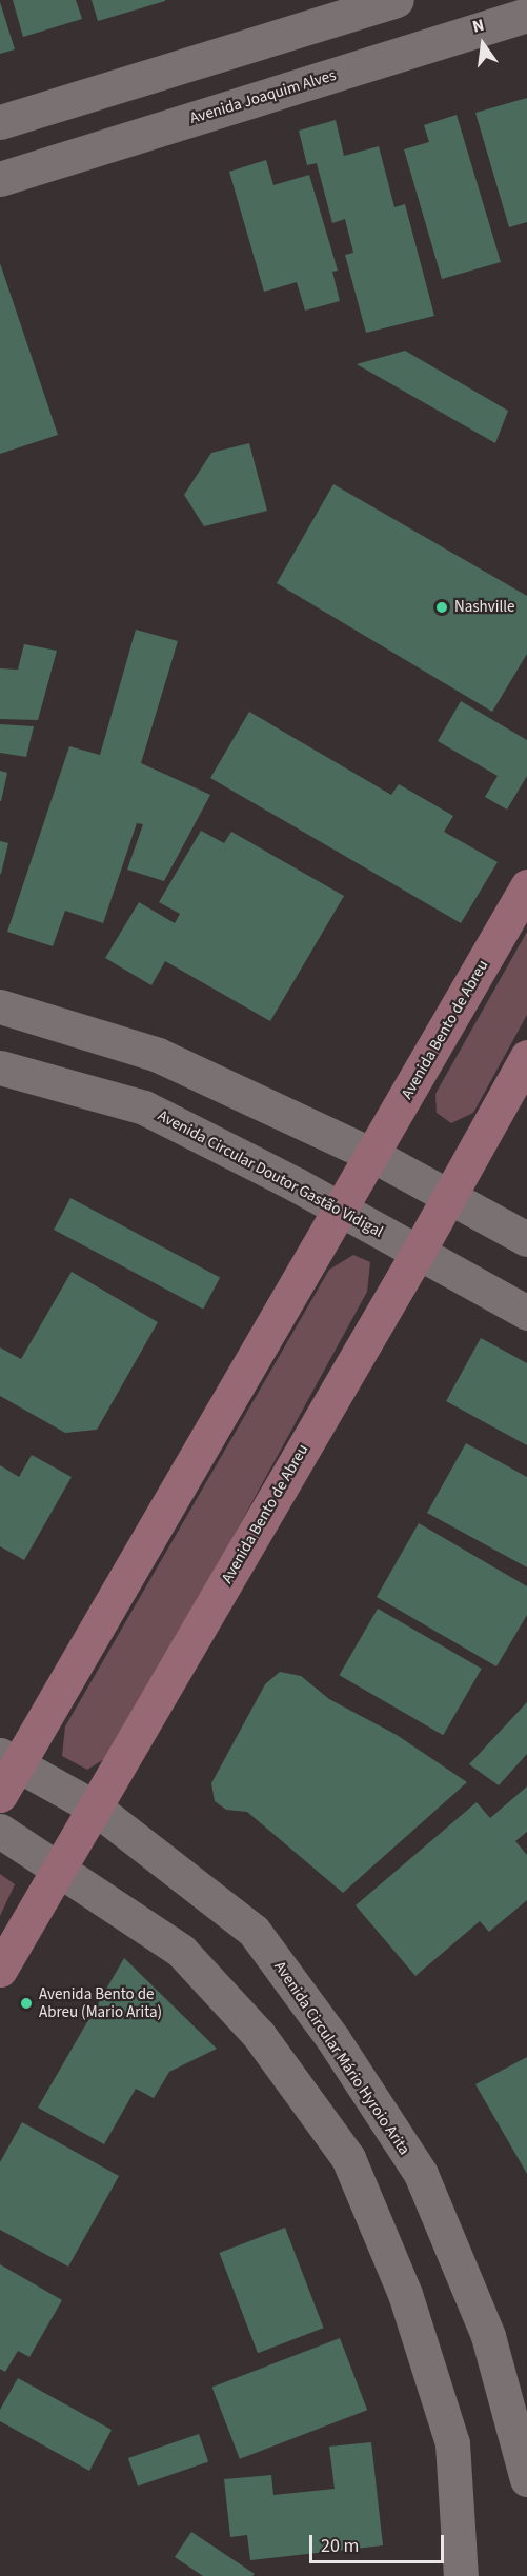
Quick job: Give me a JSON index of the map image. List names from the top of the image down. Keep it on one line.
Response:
{"streets":{"main road":["Avenida Bento de Abreu"],"street":["Avenida Joaquim Alves","Avenida Circular Doutor Gastão Vidigal","Avenida Circular Mário Hyroio Arita"]},"crossings":[["Avenida Bento de Abreu","Avenida Circular Doutor Gastão Vidigal"],["Avenida Bento de Abreu","Avenida Circular Mário Hyroio Arita"]],"places":["Nashville","Avenida Bento de Abreu (Mario Arita)"],"scale_bar":"20 m","north":"top"}
